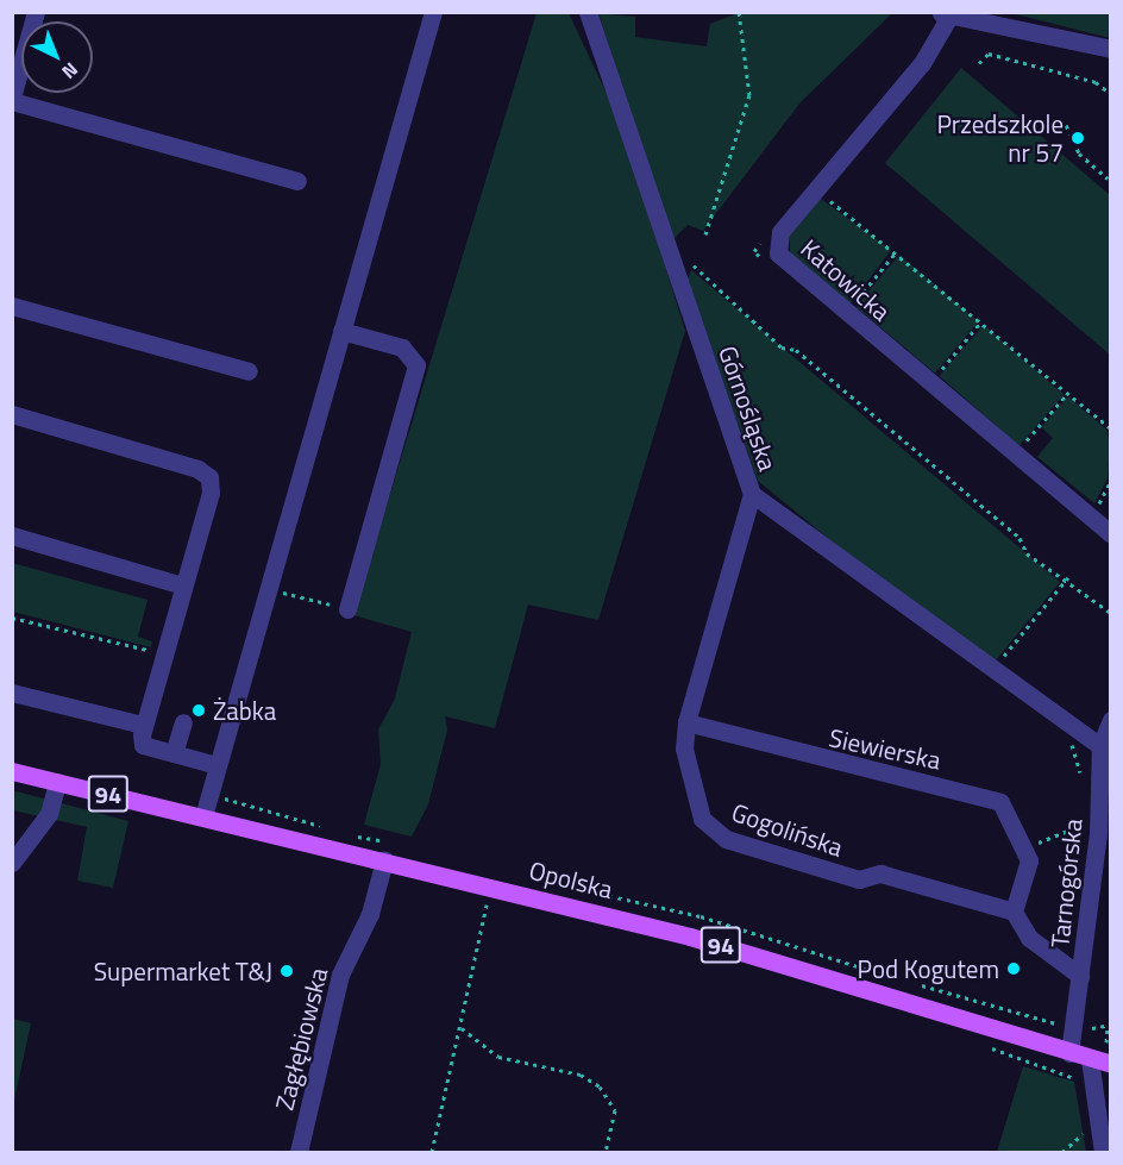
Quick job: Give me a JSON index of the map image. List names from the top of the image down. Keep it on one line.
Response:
{"streets":{"main road":["94","Opolska"],"street":["Katowicka","Górnośląska","Siewierska","Gogolińska","Tarnogórska","Zagłębiowska"]},"crossings":[["Górnośląska","Gogolińska"],["Górnośląska","Tarnogórska"],["Siewierska","Gogolińska"],["Opolska","Tarnogórska"],["Opolska","Zagłębiowska"]],"places":["Przedszkole nr 57","Żabka","Pod Kogutem","Supermarket T&J"],"north":"bottom right"}
